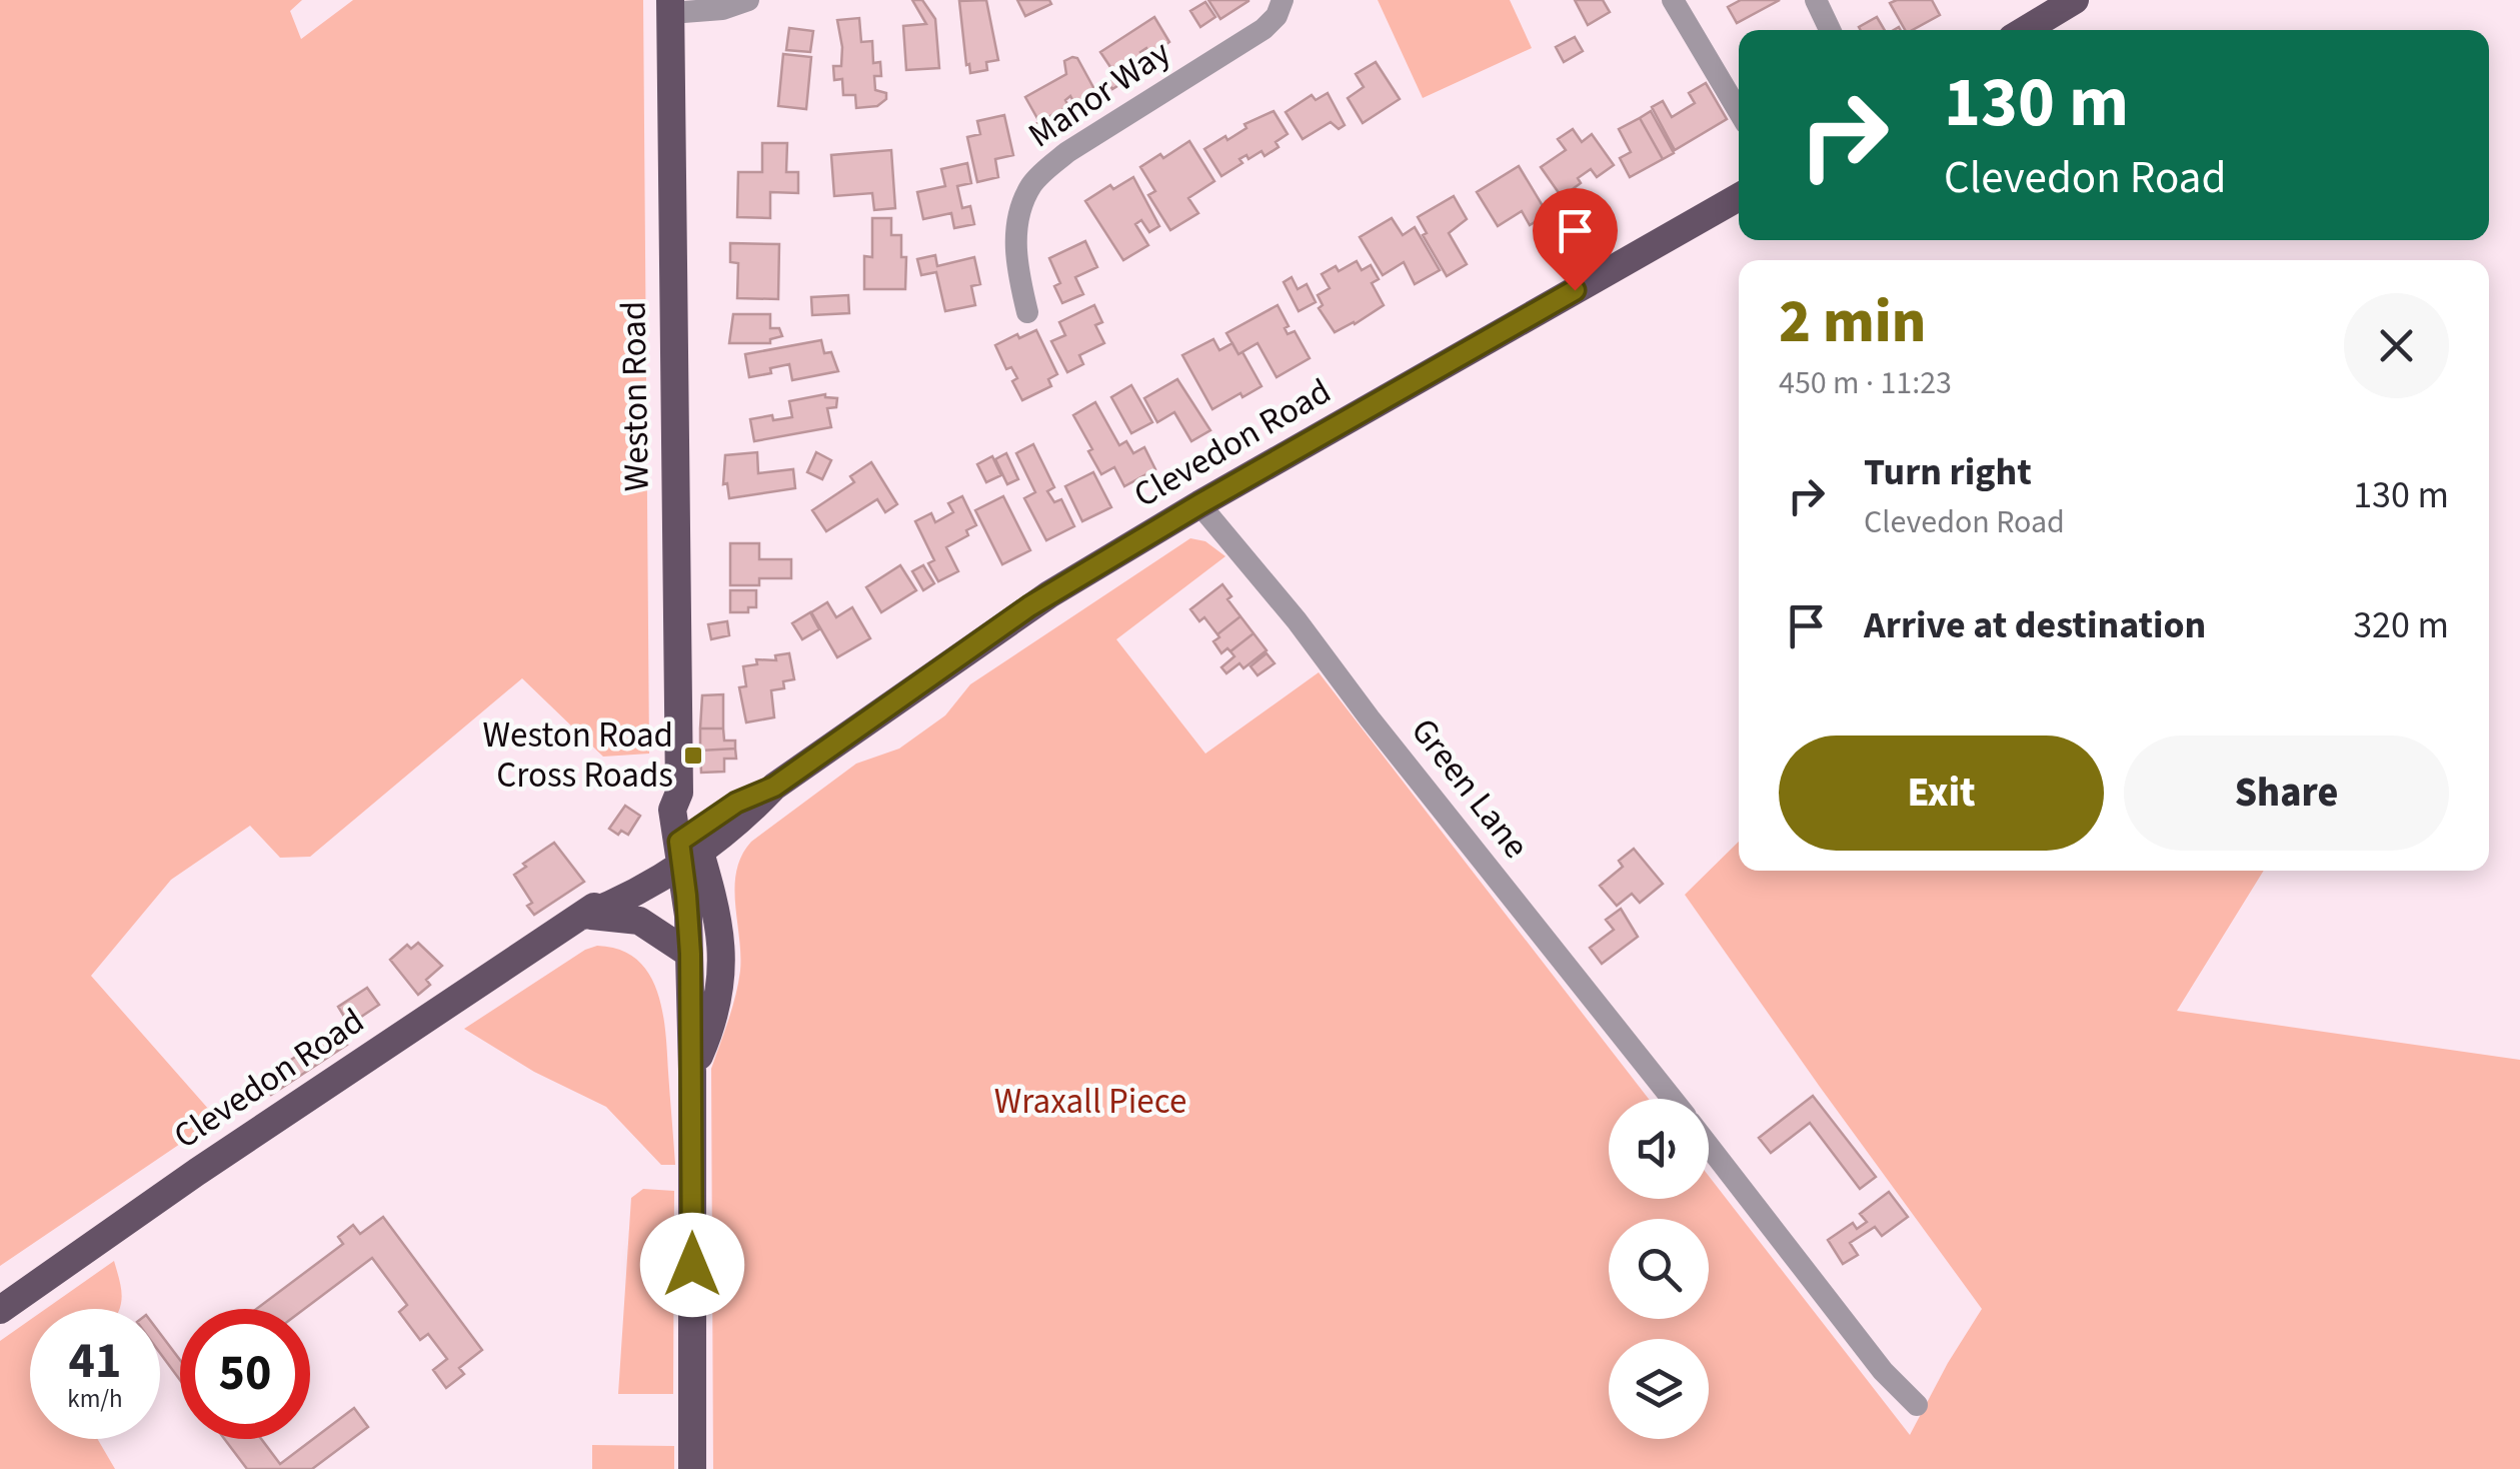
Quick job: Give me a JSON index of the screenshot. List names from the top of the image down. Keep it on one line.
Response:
{"streets":{"main road":["Weston Road","Clevedon Road"],"street":["Manor Way","Green Lane"]},"crossings":[["Weston Road","Clevedon Road"],["Clevedon Road","Green Lane"]],"parks":["Wraxall Piece"],"places":{"transit":["Weston Road Cross Roads"]},"page":{"turn":["130 m","Clevedon Road"],"heading":["2 min","450 m · 11:23"],"list":[{"name":"Turn right","note":"Clevedon Road","value":"130 m"},{"name":"Arrive at destination","value":"320 m"}],"buttons":["Exit","Share"],"speed":"41 km/h","limit":"50"}}
